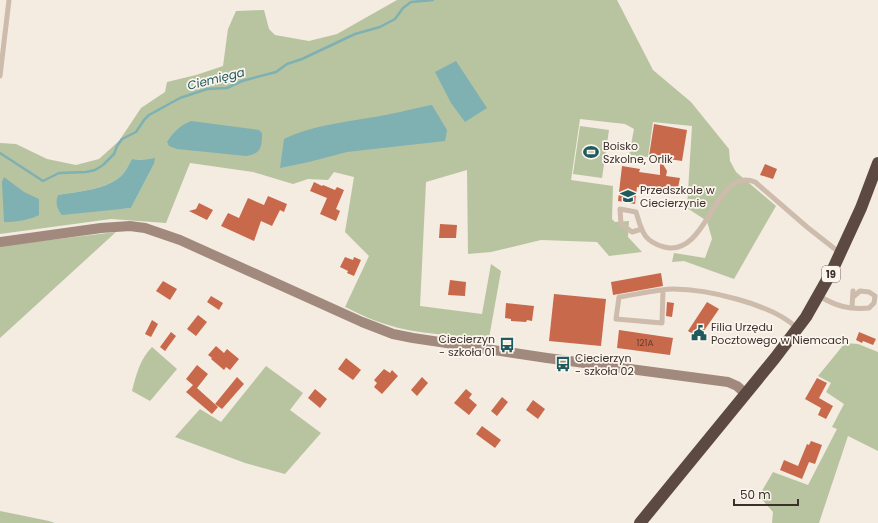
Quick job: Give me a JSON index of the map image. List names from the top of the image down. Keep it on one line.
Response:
{"streets":{"highway":["19"]},"water":["Ciemięga"],"places":{"sports":["Boisko Szkolne, Orlik"],"school or university":["Przedszkole w Ciecierzynie"],"public building":["Filia Urzędu Pocztowego w Niemcach"],"bus stop":["Ciecierzyn - szkoła 01","Ciecierzyn - szkoła 02"]},"house_numbers":["121A"],"scale_bar":"50 m"}
